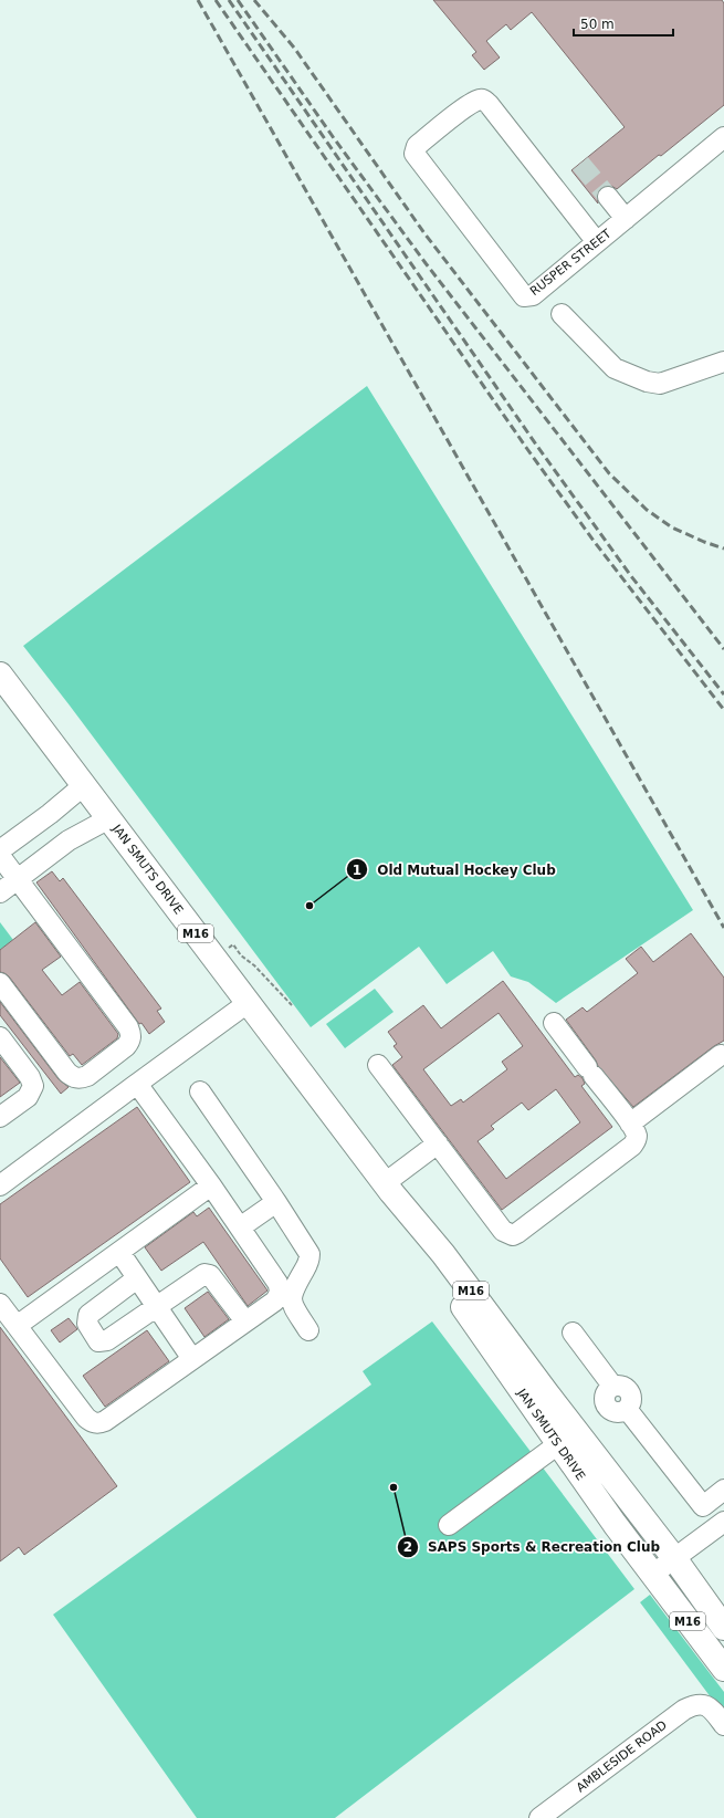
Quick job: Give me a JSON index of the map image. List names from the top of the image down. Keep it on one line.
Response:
{"streets":{"main road":["JAN SMUTS DRIVE","M16"],"street":["RUSPER STREET","AMBLESIDE ROAD"]},"places":["Old Mutual Hockey Club","SAPS Sports & Recreation Club"],"scale_bar":"50 m"}
